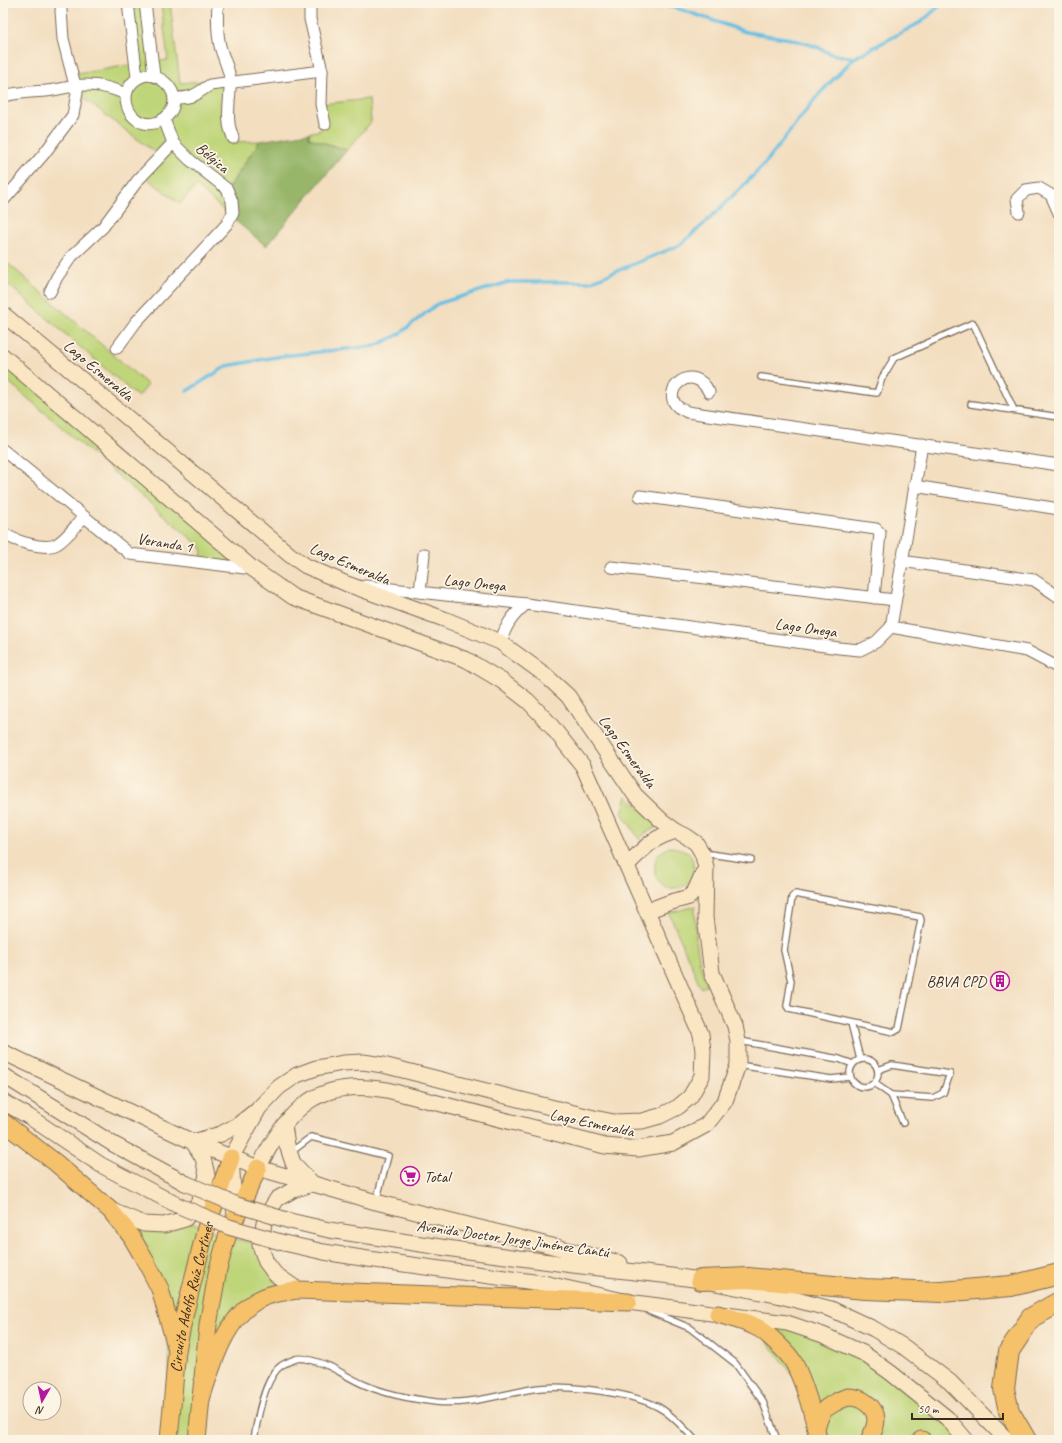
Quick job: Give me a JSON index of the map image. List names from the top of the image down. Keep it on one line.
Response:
{"streets":{"main road":["Circuito Adolfo Ruíz Cortines"],"street":["Bélgica","Lago Esmeralda","Veranda 1","Lago Onega","Avenida Doctor Jorge Jiménez Cantú"]},"crossings":[["Lago Esmeralda","Veranda 1"],["Lago Esmeralda","Lago Onega"],["Lago Esmeralda","Circuito Adolfo Ruíz Cortines"]],"places":{"building":["BBVA CPD"],"supermarket":["Total"]},"scale_bar":"50 m","north":"bottom"}
